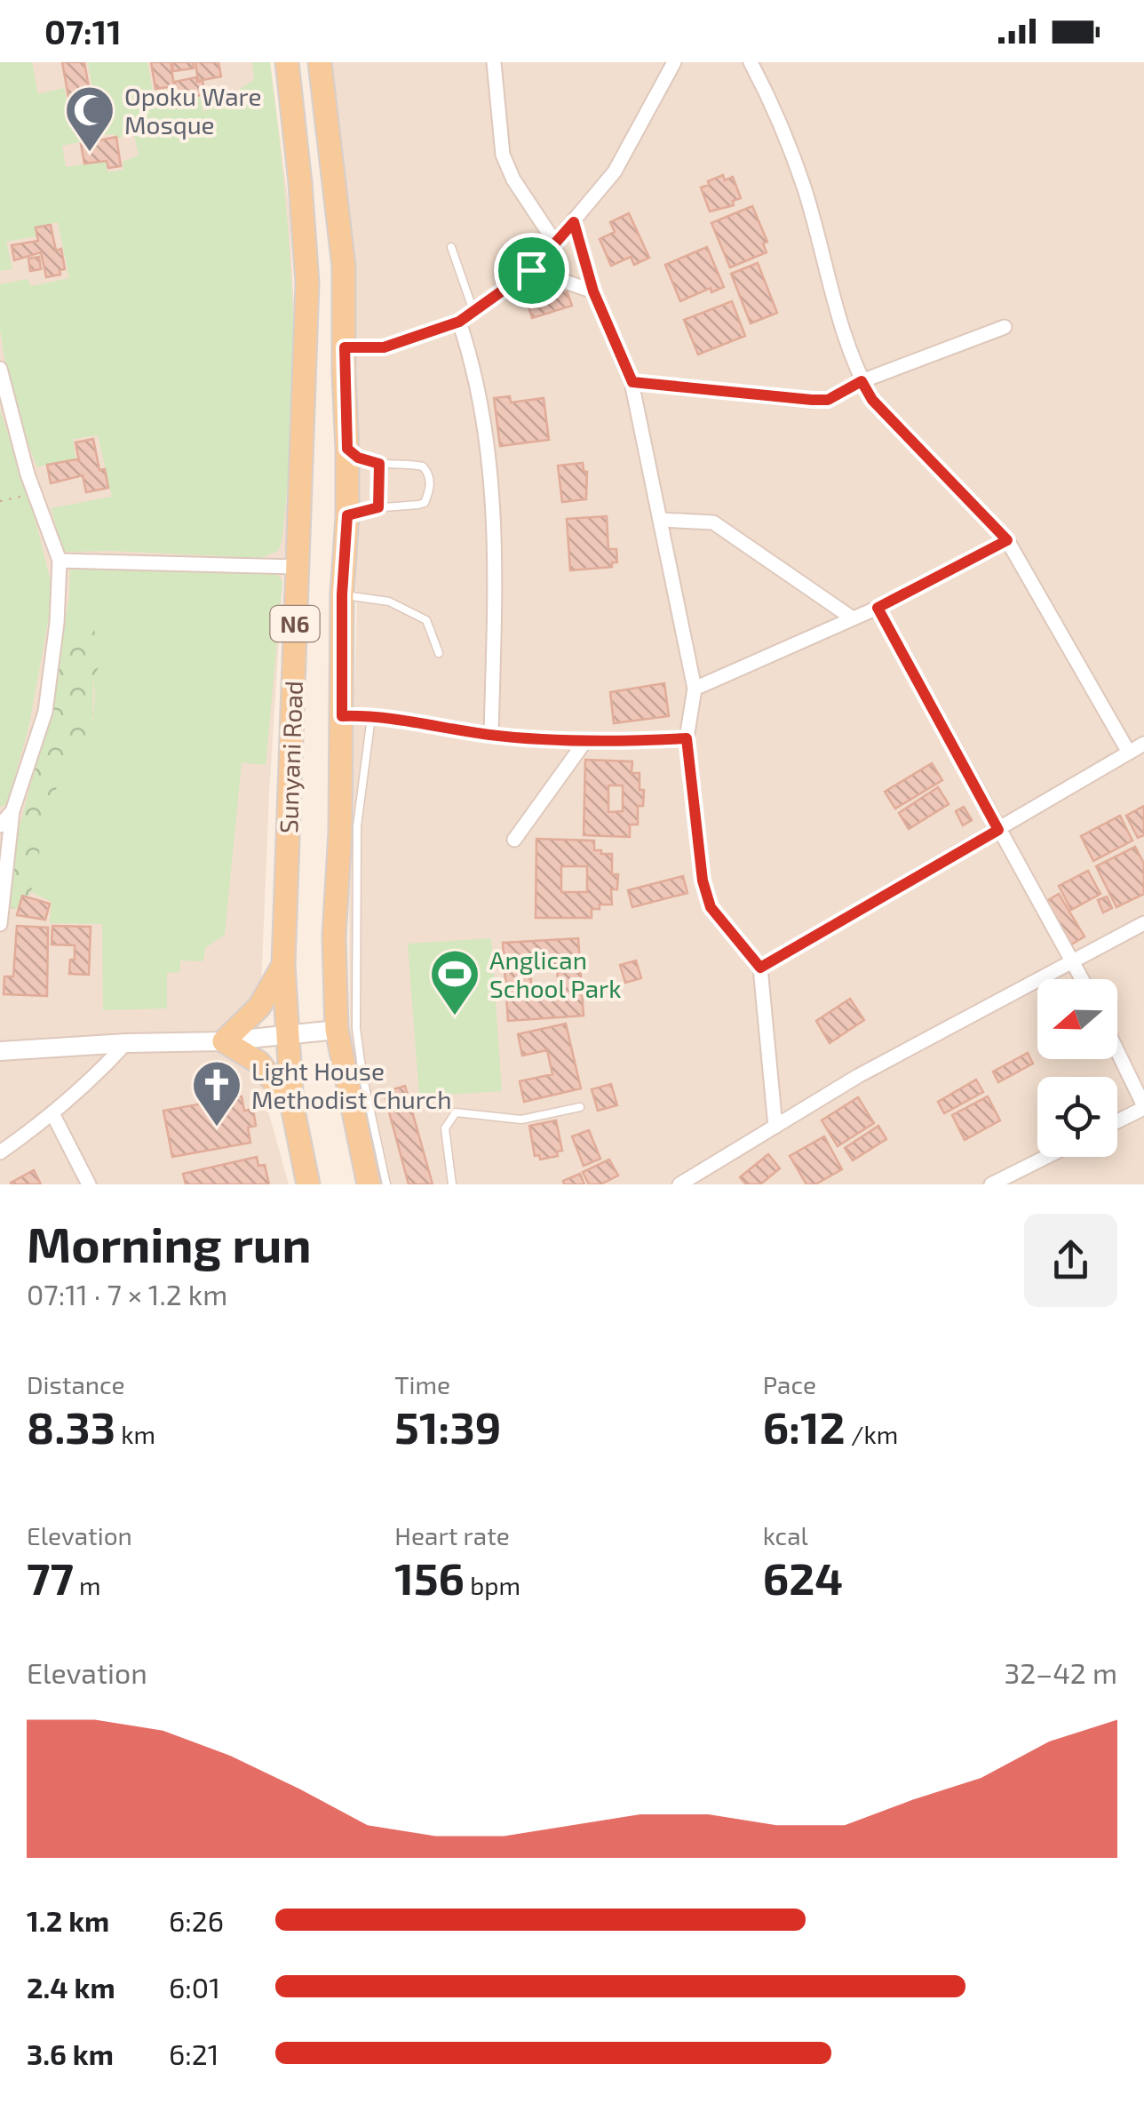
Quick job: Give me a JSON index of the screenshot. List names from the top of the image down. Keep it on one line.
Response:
{"streets":{"main road":["N6","Sunyani Road"]},"places":{"mosque":["Opoku Ware Mosque"],"sports":["Anglican School Park"],"church":["Light House Methodist Church"]},"north":"left","page":{"status":"07:11","heading":["Morning run","07:11 · 7 × 1.2 km"],"stats":[["Distance","8.33 km"],["Time","51:39"],["Pace","6:12 /km"],["Elevation","77 m"],["Heart rate","156 bpm"],["kcal","624"]],"chart":["Elevation","32–42 m"],"list":[{"name":"1.2 km","note":"6:26"},{"name":"2.4 km","note":"6:01"},{"name":"3.6 km","note":"6:21"}]}}
